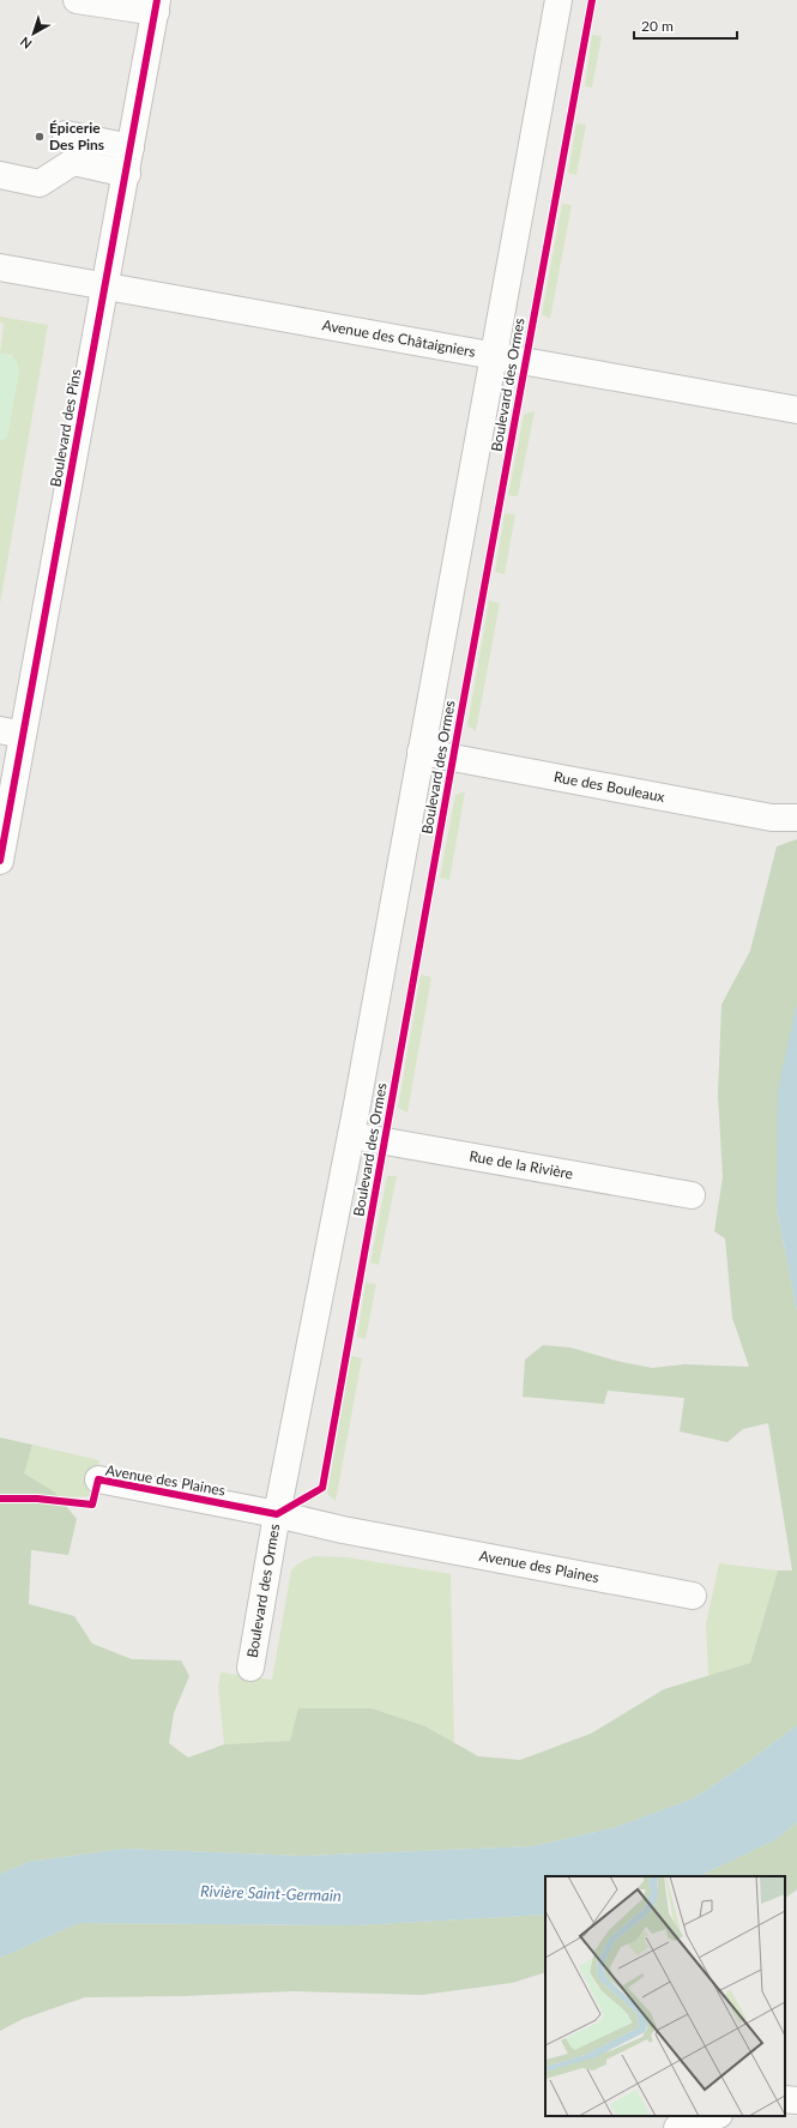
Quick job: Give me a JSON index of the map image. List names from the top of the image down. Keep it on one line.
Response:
{"streets":{"street":["Avenue des Châtaigniers","Boulevard des Ormes","Boulevard des Pins","Rue des Bouleaux","Rue de la Rivière","Avenue des Plaines"]},"crossings":[["Avenue des Châtaigniers","Boulevard des Ormes"],["Avenue des Châtaigniers","Boulevard des Pins"],["Boulevard des Ormes","Rue des Bouleaux"],["Boulevard des Ormes","Rue de la Rivière"],["Boulevard des Ormes","Avenue des Plaines"]],"water":["Rivière Saint-Germain"],"places":["Épicerie Des Pins"],"scale_bar":"20 m","north":"bottom left"}
